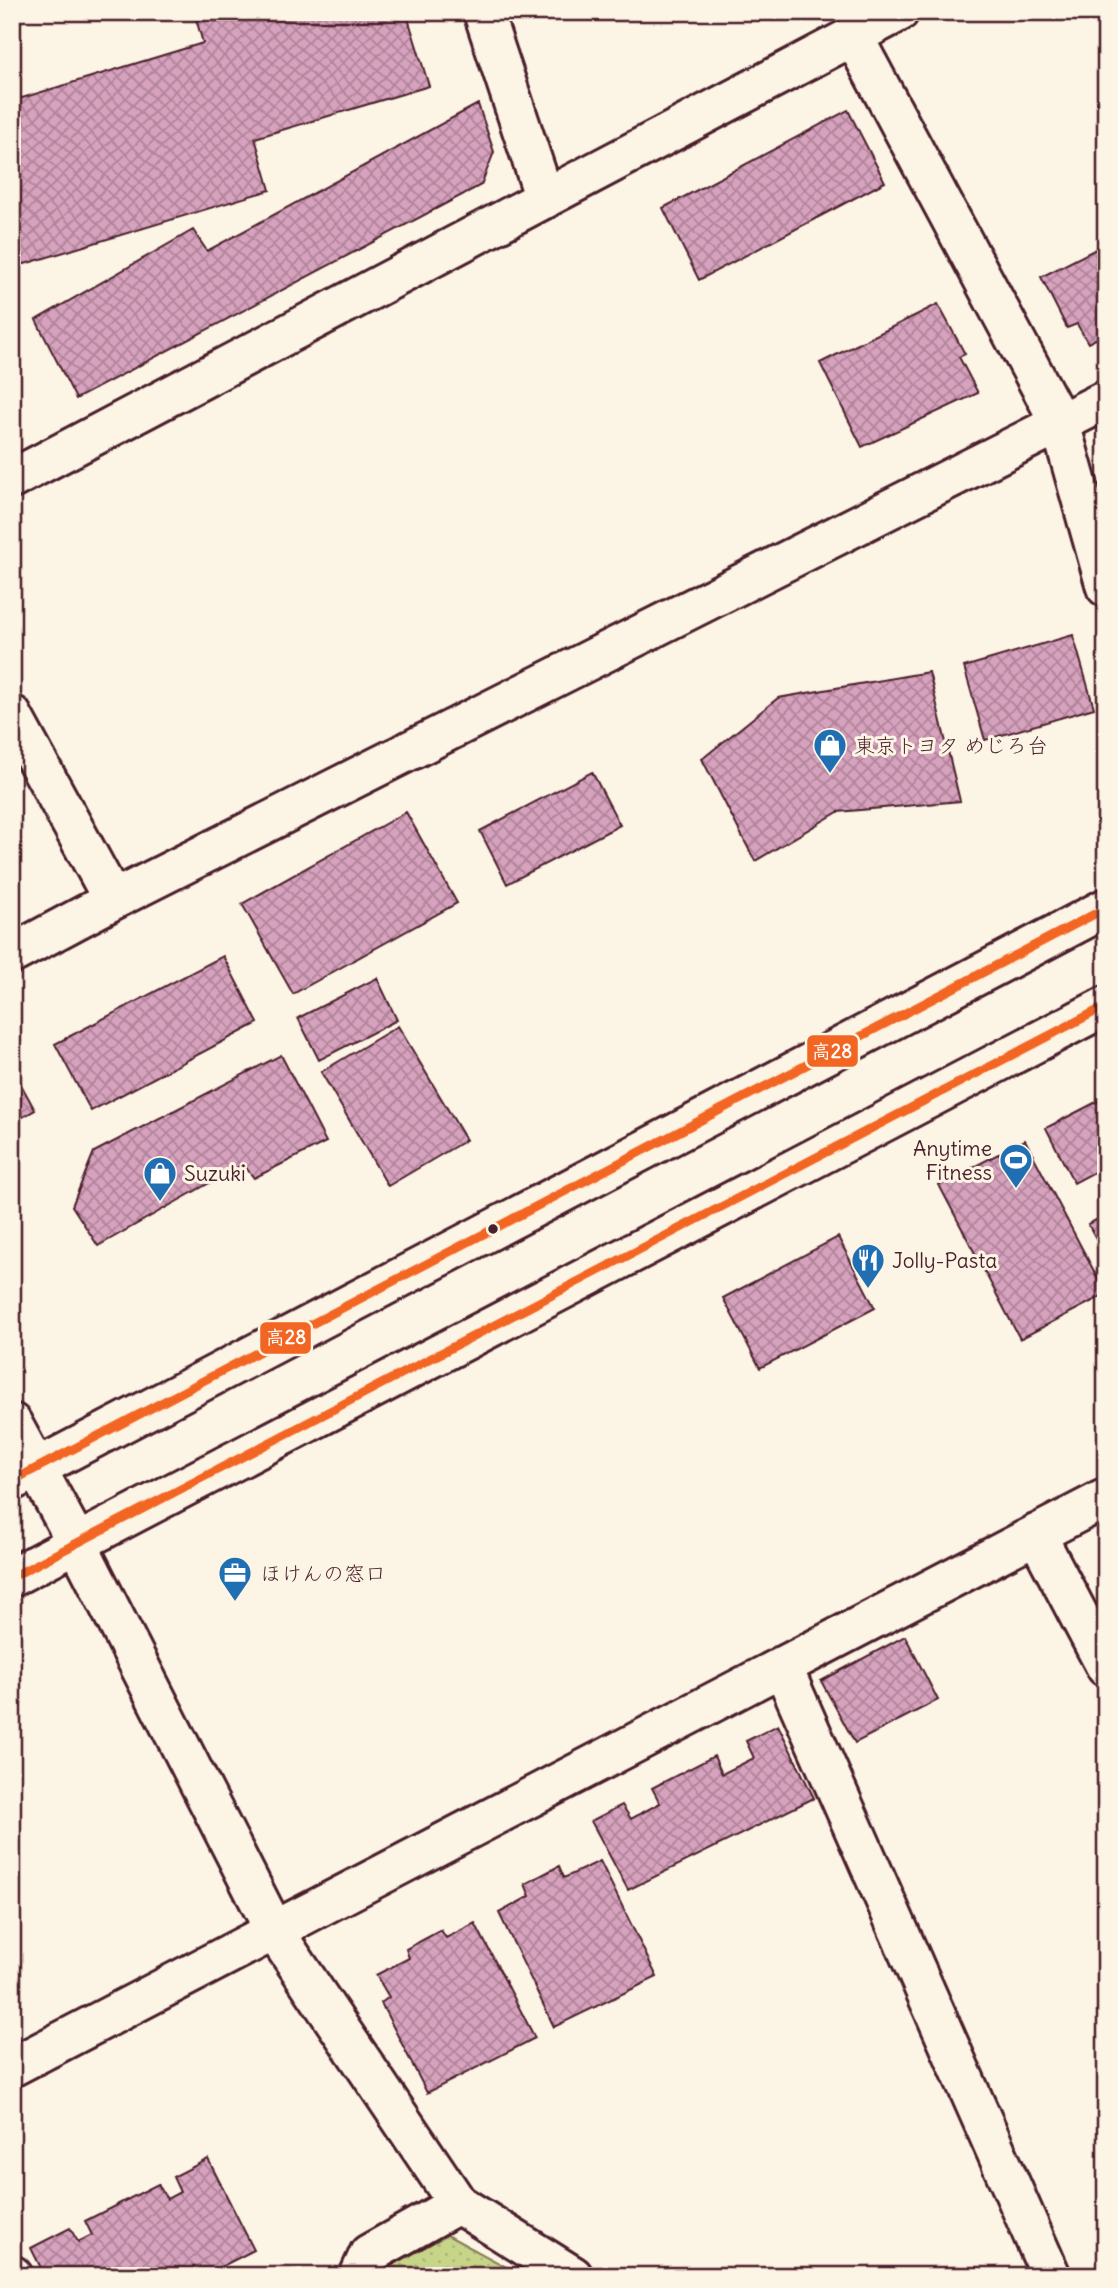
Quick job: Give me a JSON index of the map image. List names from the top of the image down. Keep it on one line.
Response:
{"places":{"shop":["東京トヨタ めじろ台","Suzuki"],"sports":["Anytime Fitness"],"restaurant":["Jolly-Pasta"],"office":["ほけんの窓口"]},"lines":["transit line 高28"]}
